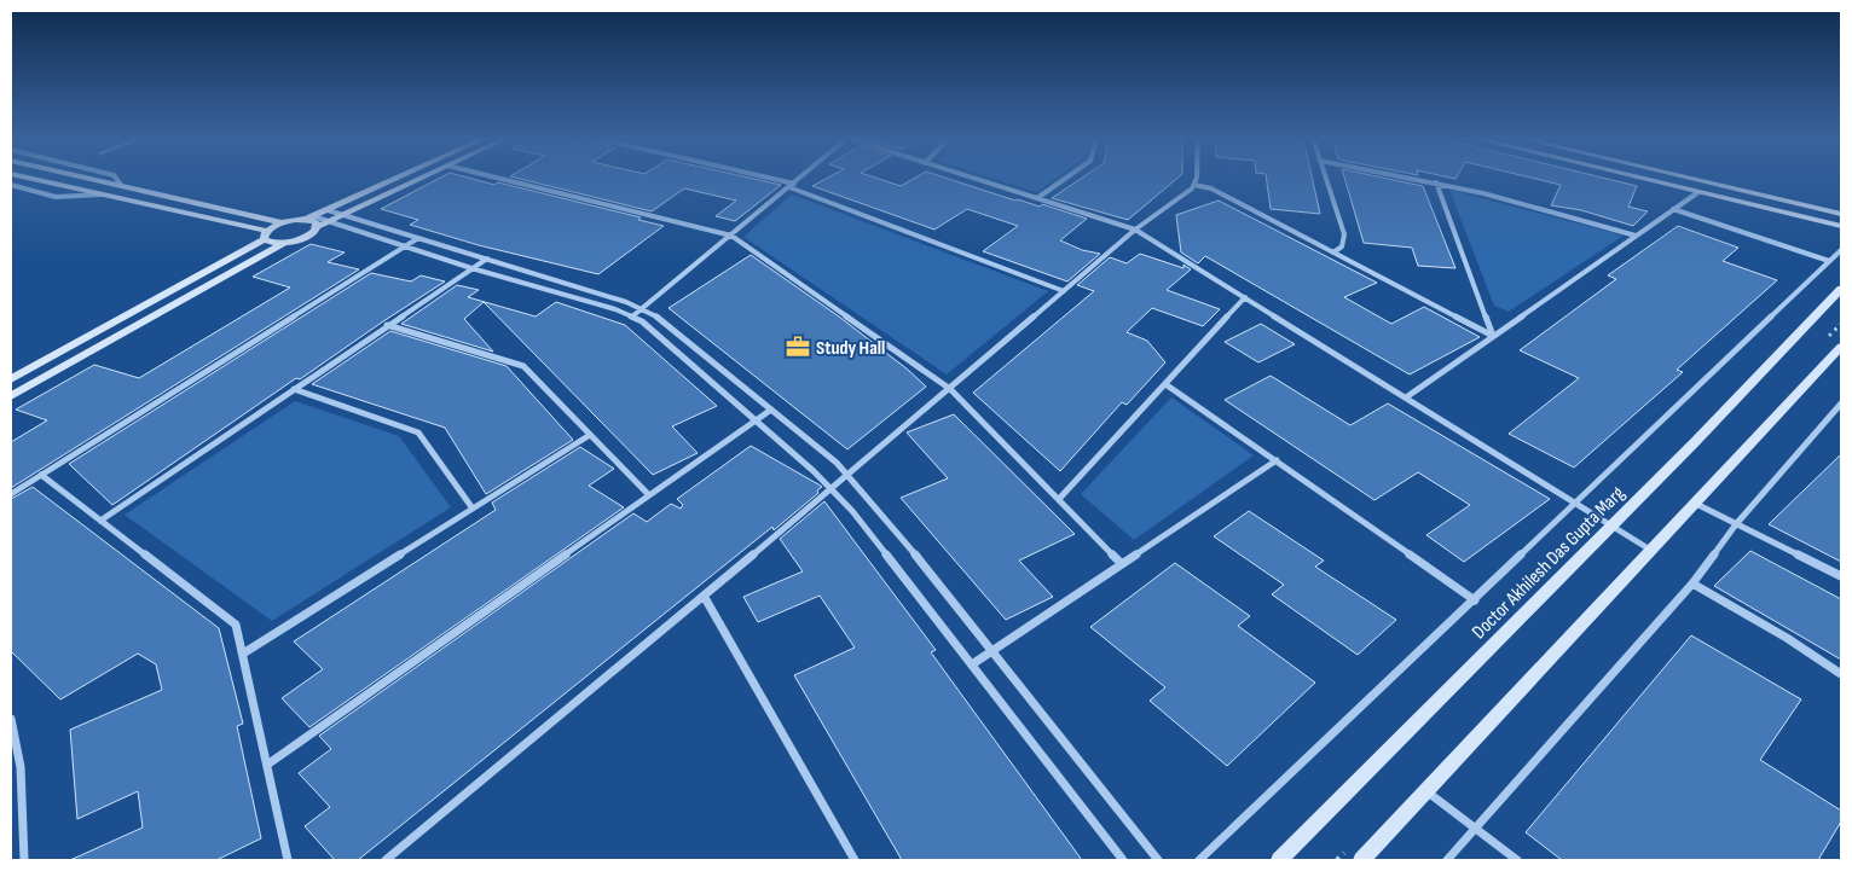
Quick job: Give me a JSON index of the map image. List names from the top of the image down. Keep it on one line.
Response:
{"streets":{"street":["Doctor Akhilesh Das Gupta Marg"]},"places":{"office":["Study Hall"]}}
